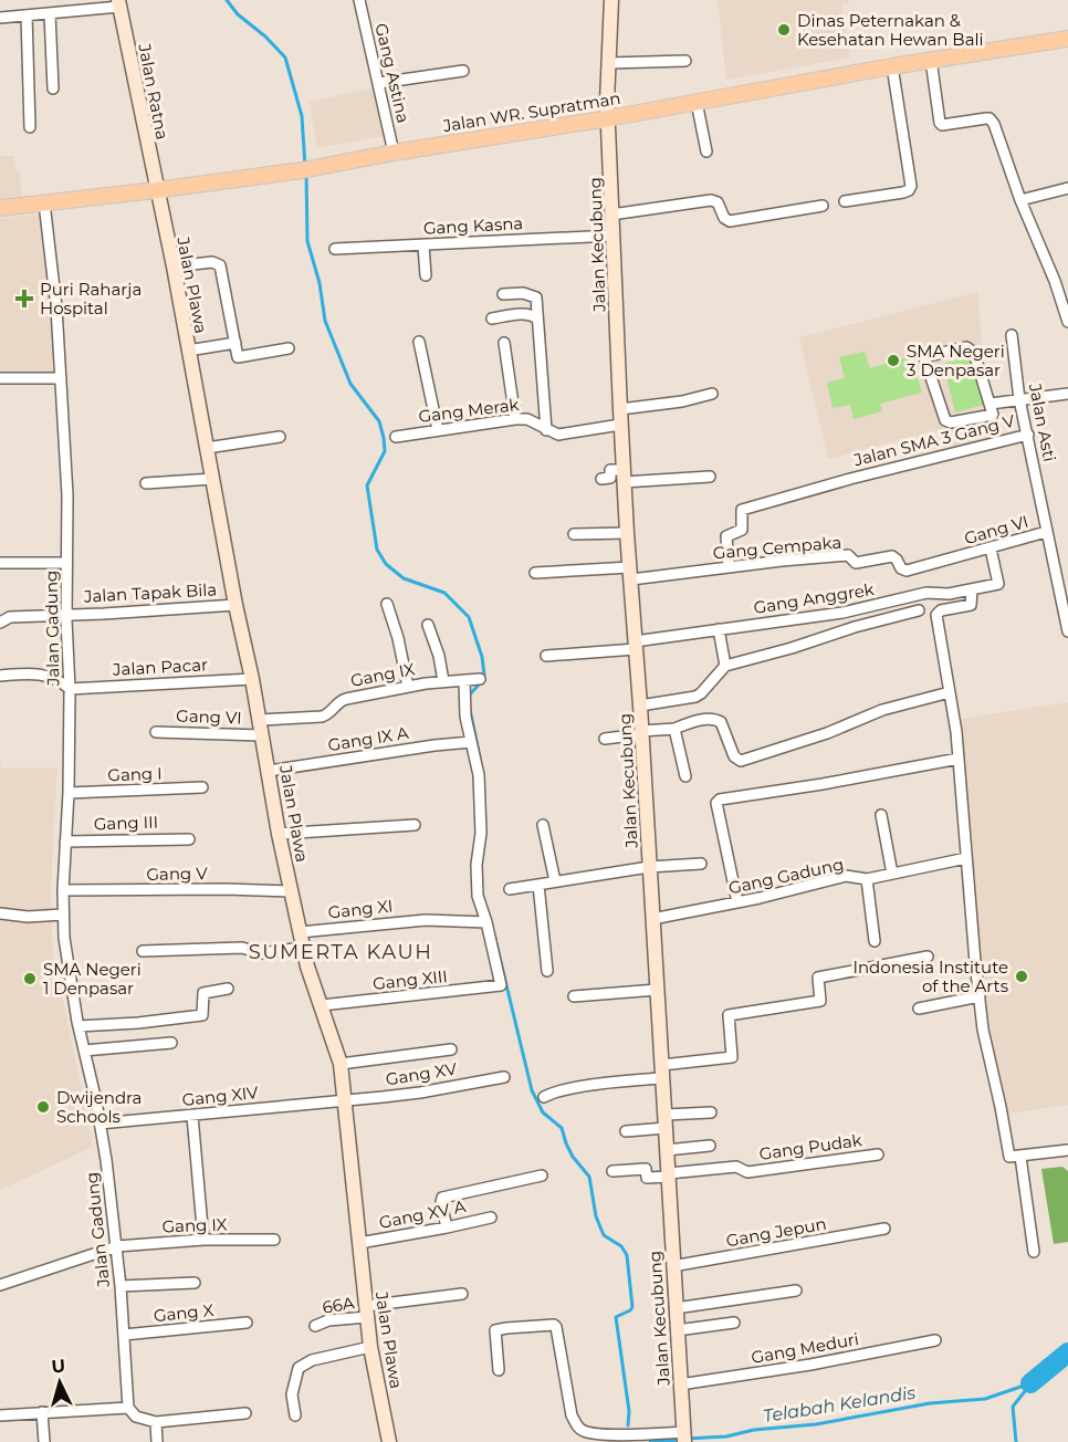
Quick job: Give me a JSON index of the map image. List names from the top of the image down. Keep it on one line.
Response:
{"streets":{"main road":["Jalan WR. Supratman"],"street":["Gang Astina","Jalan Ratna","Gang Kasna","Jalan Kecubung","Jalan Plawa","Gang Merak","Jalan Asti","Jalan SMA 3 Gang V","Gang VI","Gang Cempaka","Jalan Tapak Bila","Gang Anggrek","Jalan Gadung","Jalan Pacar","Gang IX","Gang IX A","Gang I","Gang III","Gang V","Gang Gadung","Gang XI","Gang XIII","Gang XV","Gang XIV","Gang Pudak","Gang XV A","Gang Jepun","66A","Gang X","Gang Meduri"]},"crossings":[["Gang Astina","Jalan WR. Supratman"],["Jalan Ratna","Jalan WR. Supratman"],["Jalan Ratna","Jalan Plawa"],["Jalan WR. Supratman","Jalan Kecubung"],["Jalan WR. Supratman","Jalan Plawa"],["Jalan WR. Supratman","Jalan Gadung"],["Gang Kasna","Jalan Kecubung"],["Jalan Kecubung","Gang Merak"],["Jalan Kecubung","Gang Cempaka"],["Jalan Kecubung","Gang Anggrek"],["Jalan Kecubung","Gang Gadung"],["Jalan Kecubung","Gang Pudak"],["Jalan Kecubung","Gang Jepun"],["Jalan Kecubung","Gang Meduri"],["Jalan Plawa","Gang VI"],["Jalan Plawa","Jalan Tapak Bila"],["Jalan Plawa","Jalan Pacar"],["Jalan Plawa","Gang IX"],["Jalan Plawa","Gang IX A"],["Jalan Plawa","Gang V"],["Jalan Plawa","Gang XI"],["Jalan Plawa","Gang XIII"],["Jalan Plawa","Gang XV"],["Jalan Plawa","Gang XIV"],["Jalan Plawa","Gang XV A"],["Jalan Plawa","66A"],["Jalan Asti","Jalan SMA 3 Gang V"],["Jalan Asti","Gang VI"],["Jalan SMA 3 Gang V","Gang Cempaka"],["Gang VI","Gang Cempaka"],["Gang VI","Gang Anggrek"],["Jalan Tapak Bila","Jalan Gadung"],["Jalan Gadung","Jalan Pacar"],["Jalan Gadung","Gang IX"],["Jalan Gadung","Gang I"],["Jalan Gadung","Gang III"],["Jalan Gadung","Gang V"],["Jalan Gadung","Gang XIV"],["Jalan Gadung","Gang X"],["Gang XI","Gang XIII"],["Gang XV","Gang XIV"]],"districts":["SUMERTA KAUH"],"water":["Telabah Kelandis"],"places":{"other":["Dinas Peternakan & Kesehatan Hewan Bali","SMA Negeri 3 Denpasar","Indonesia Institute of the Arts","SMA Negeri 1 Denpasar","Dwijendra Schools"],"health":["Puri Raharja Hospital"]},"north":"top"}
